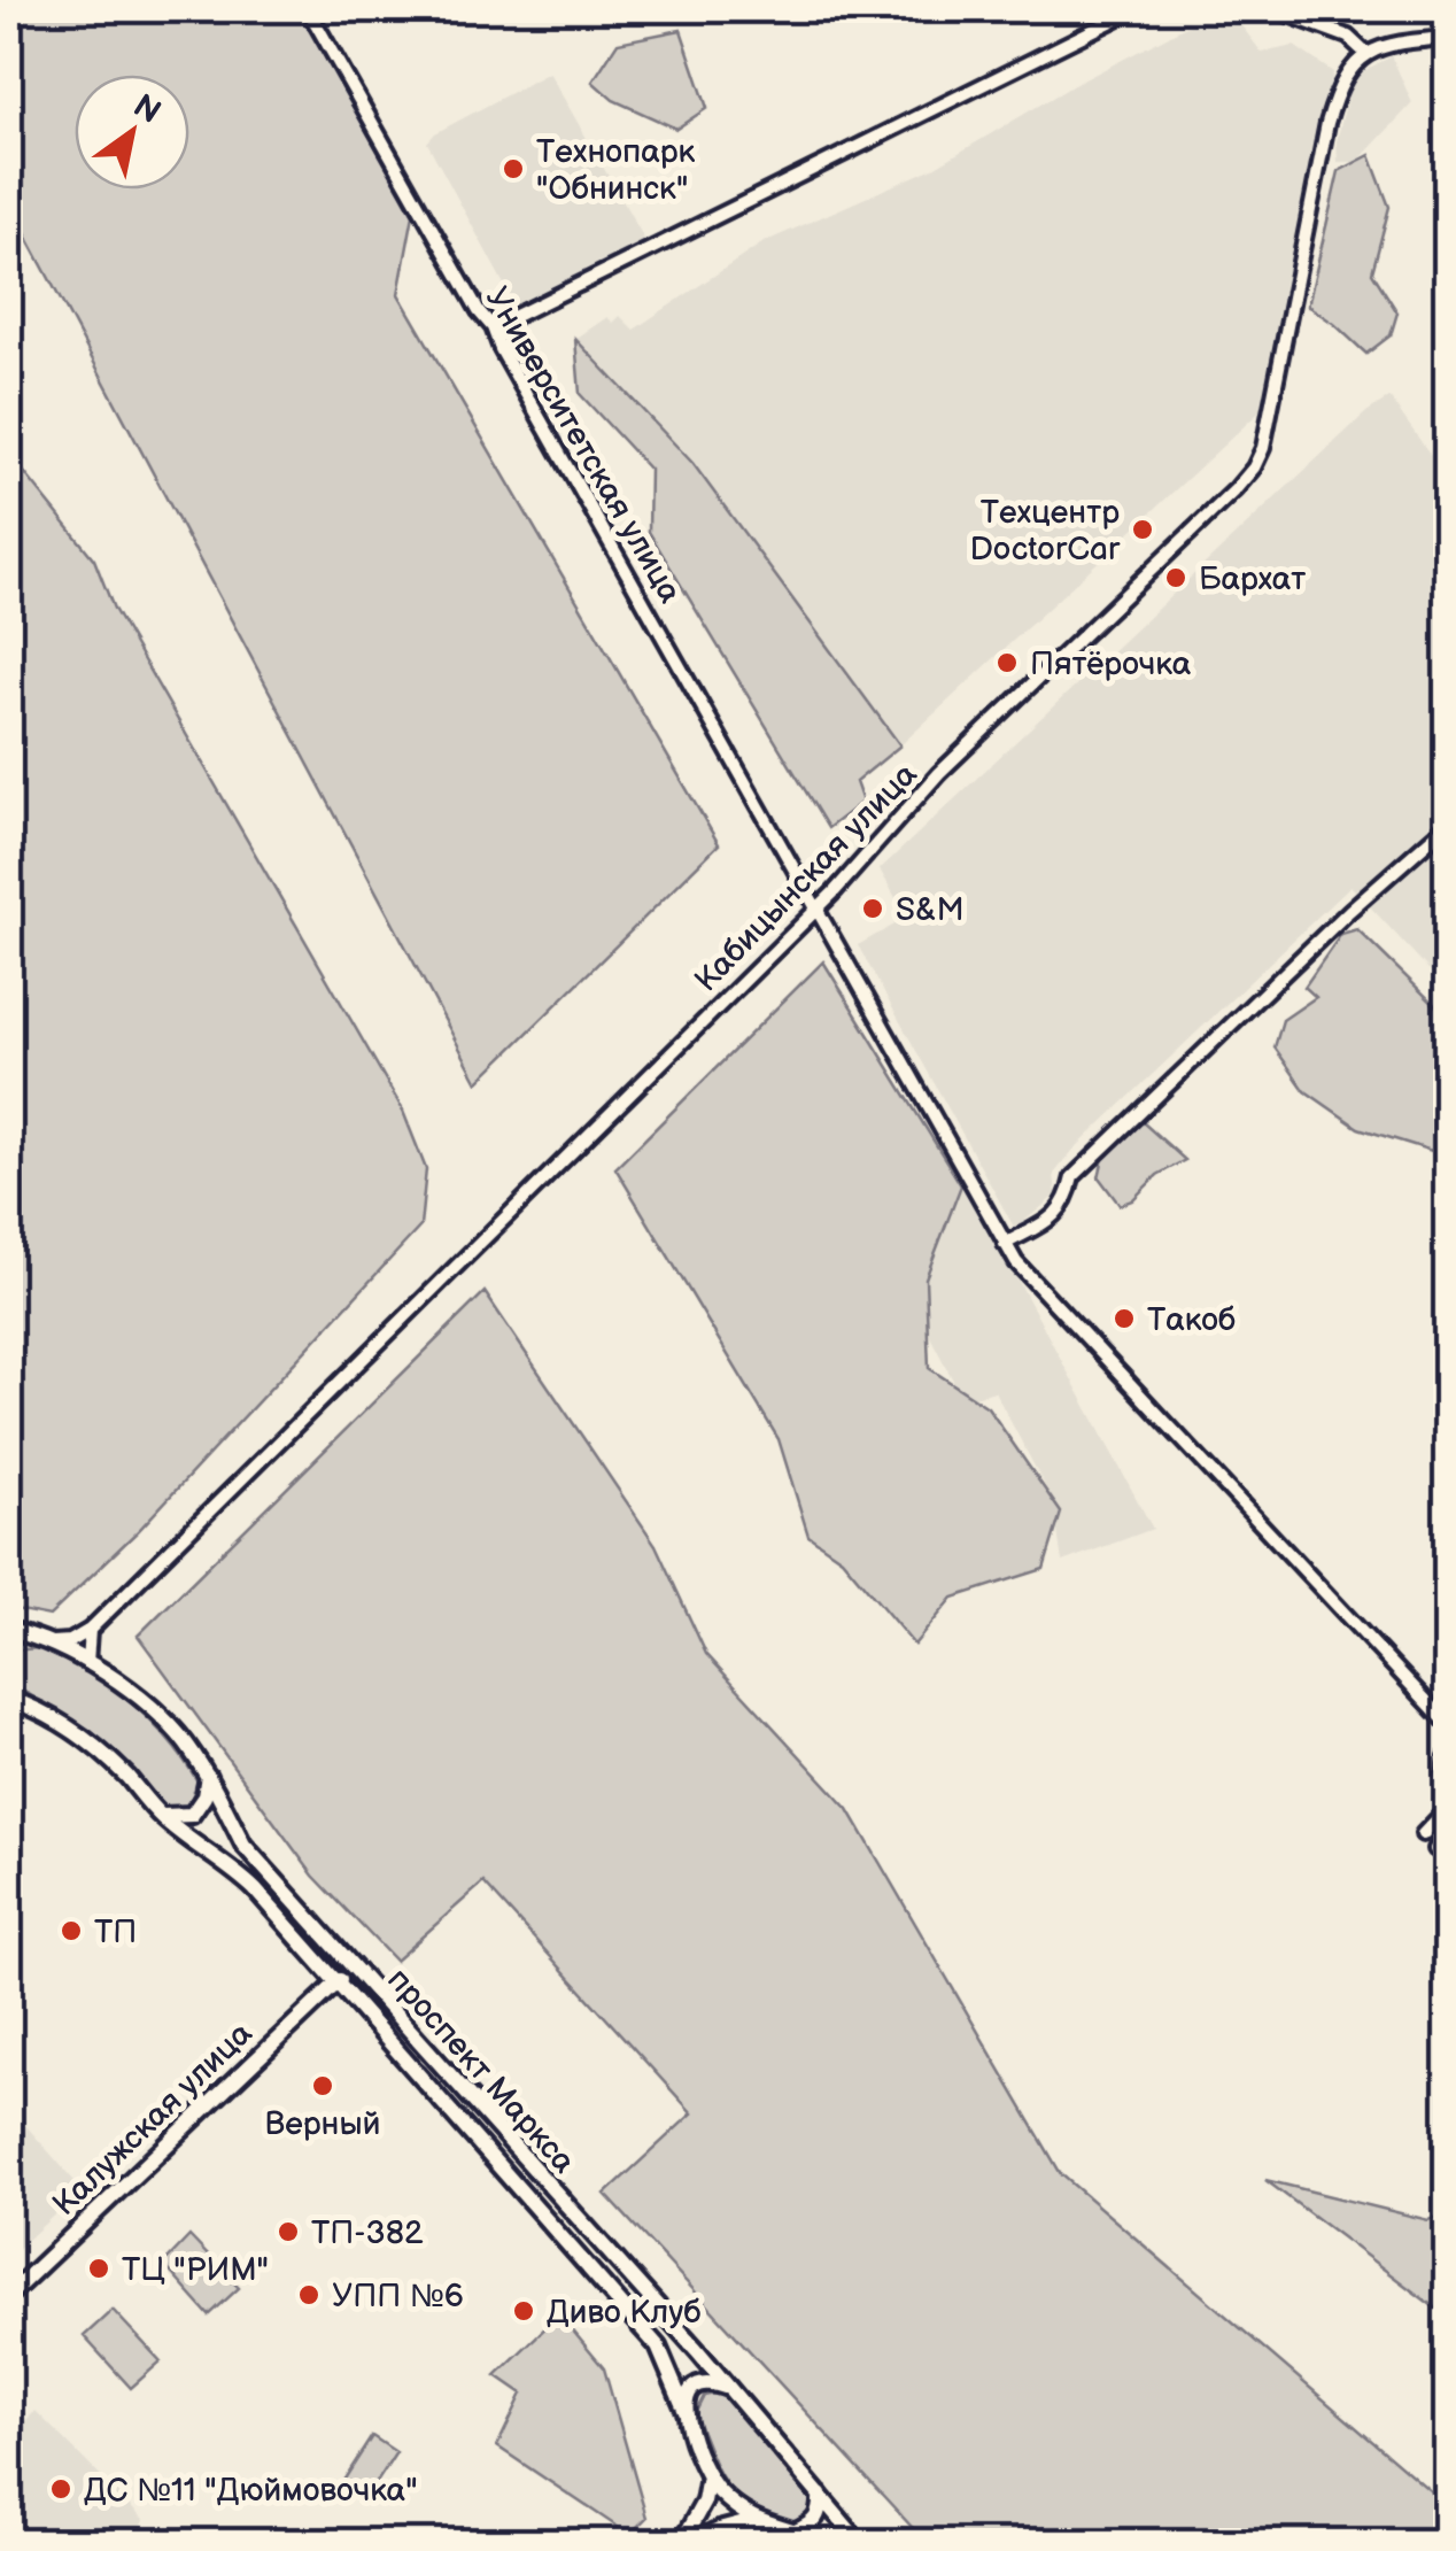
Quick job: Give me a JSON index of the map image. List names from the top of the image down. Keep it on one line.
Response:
{"streets":{"main road":["проспект Маркса","Калужская улица"],"street":["Университетская улица","Кабицынская улица"]},"crossings":[["Университетская улица","Кабицынская улица"],["проспект Маркса","Калужская улица"]],"places":["Технопарк \"Обнинск\"","Техцентр DoctorCar","Бархат","Пятёрочка","S&M","Такоб","ТП","Верный","ТП-382","ТЦ \"РИМ\"","УПП №6","Диво Клуб","ДС №11 \"Дюймовочка\""],"north":"top right"}
